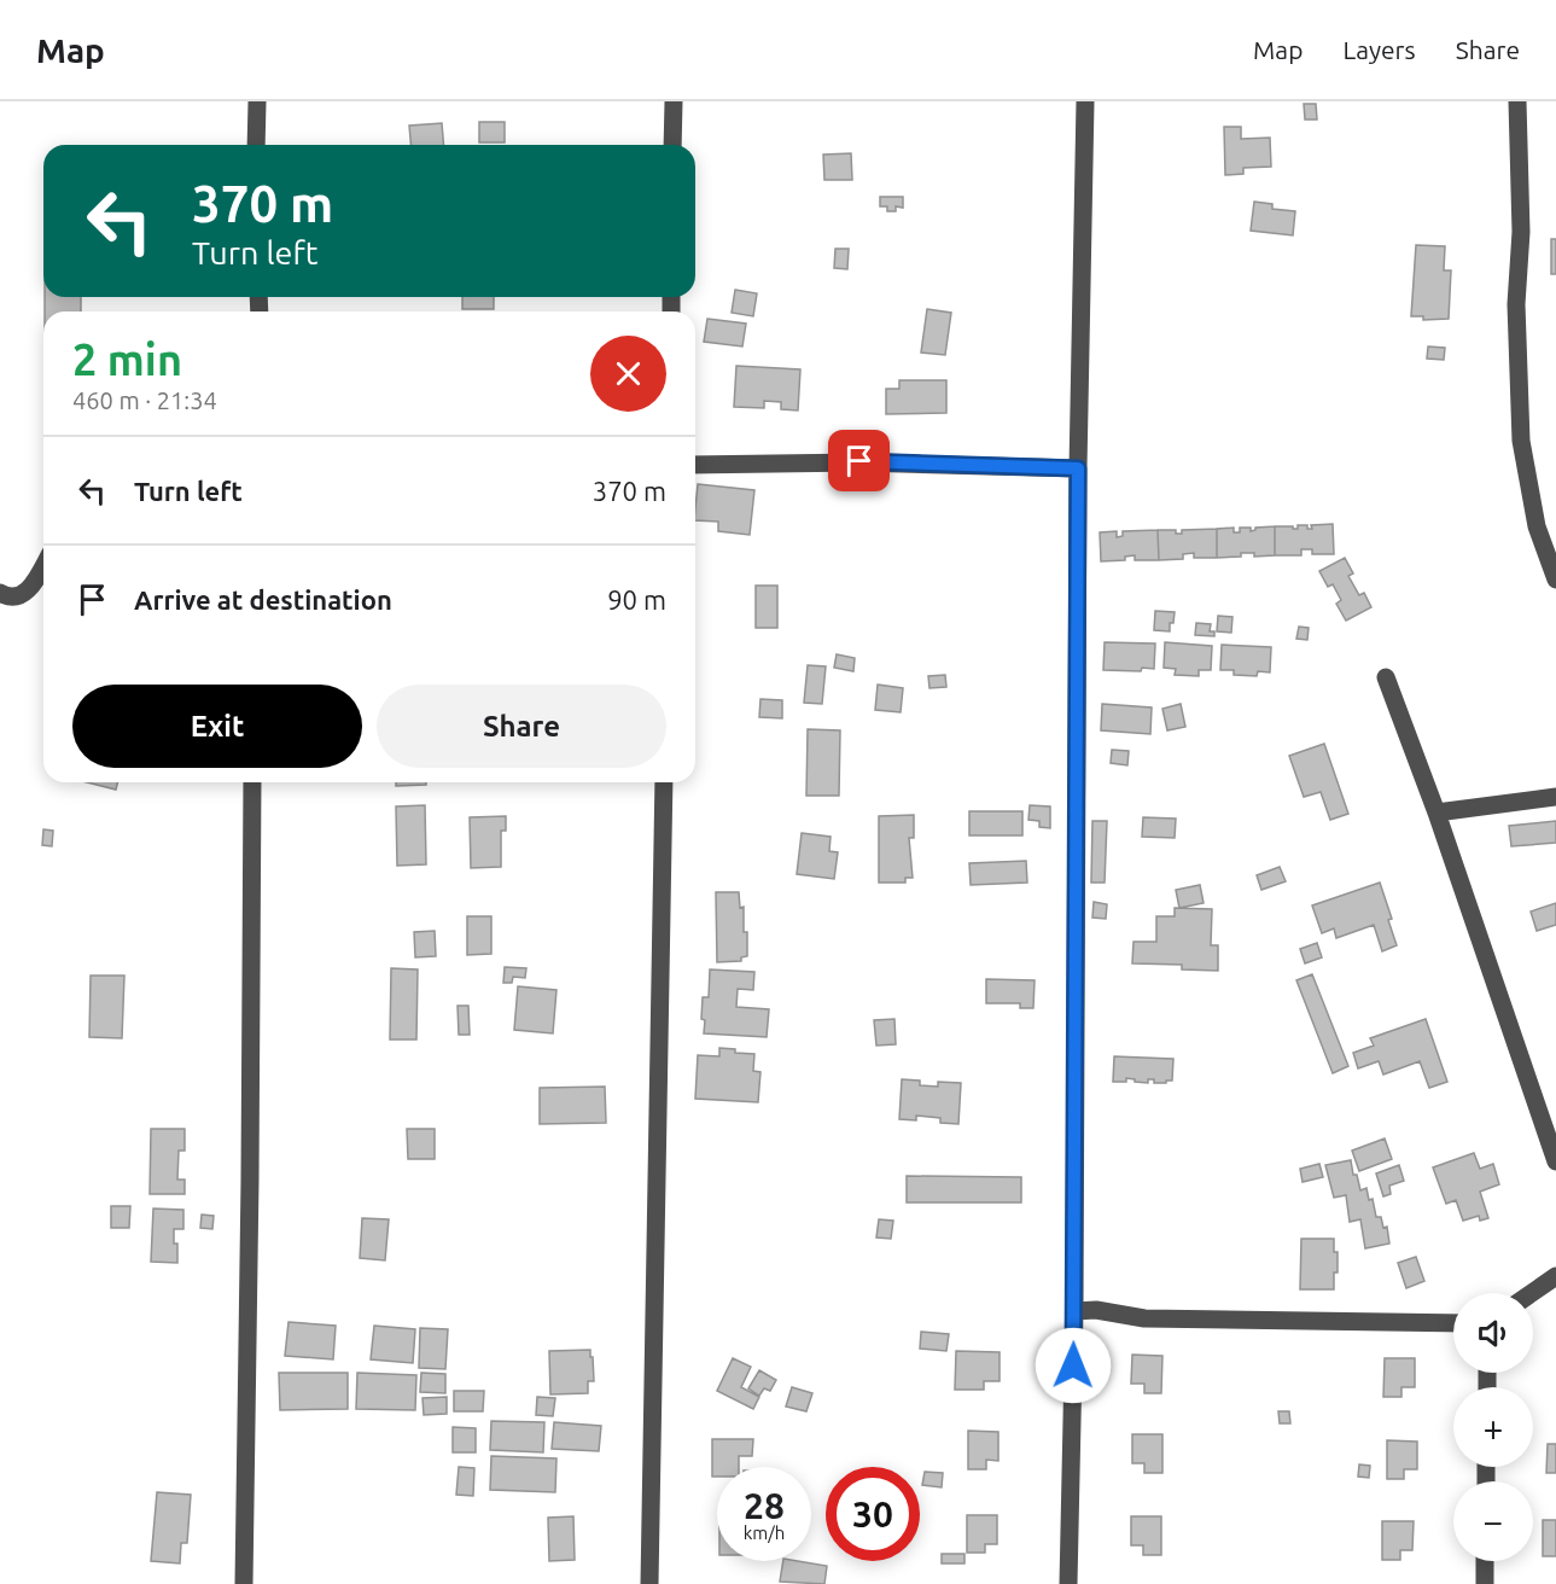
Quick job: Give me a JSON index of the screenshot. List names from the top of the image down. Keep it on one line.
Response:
{"page":{"header":"Map","nav":["Map","Layers","Share"],"turn":["370 m","Turn left"],"heading":["2 min","460 m · 21:34"],"list":[{"name":"Turn left","value":"370 m"},{"name":"Arrive at destination","value":"90 m"}],"buttons":["Exit","Share"],"map_buttons":["+","−"],"speed":"28 km/h","limit":"30"}}
